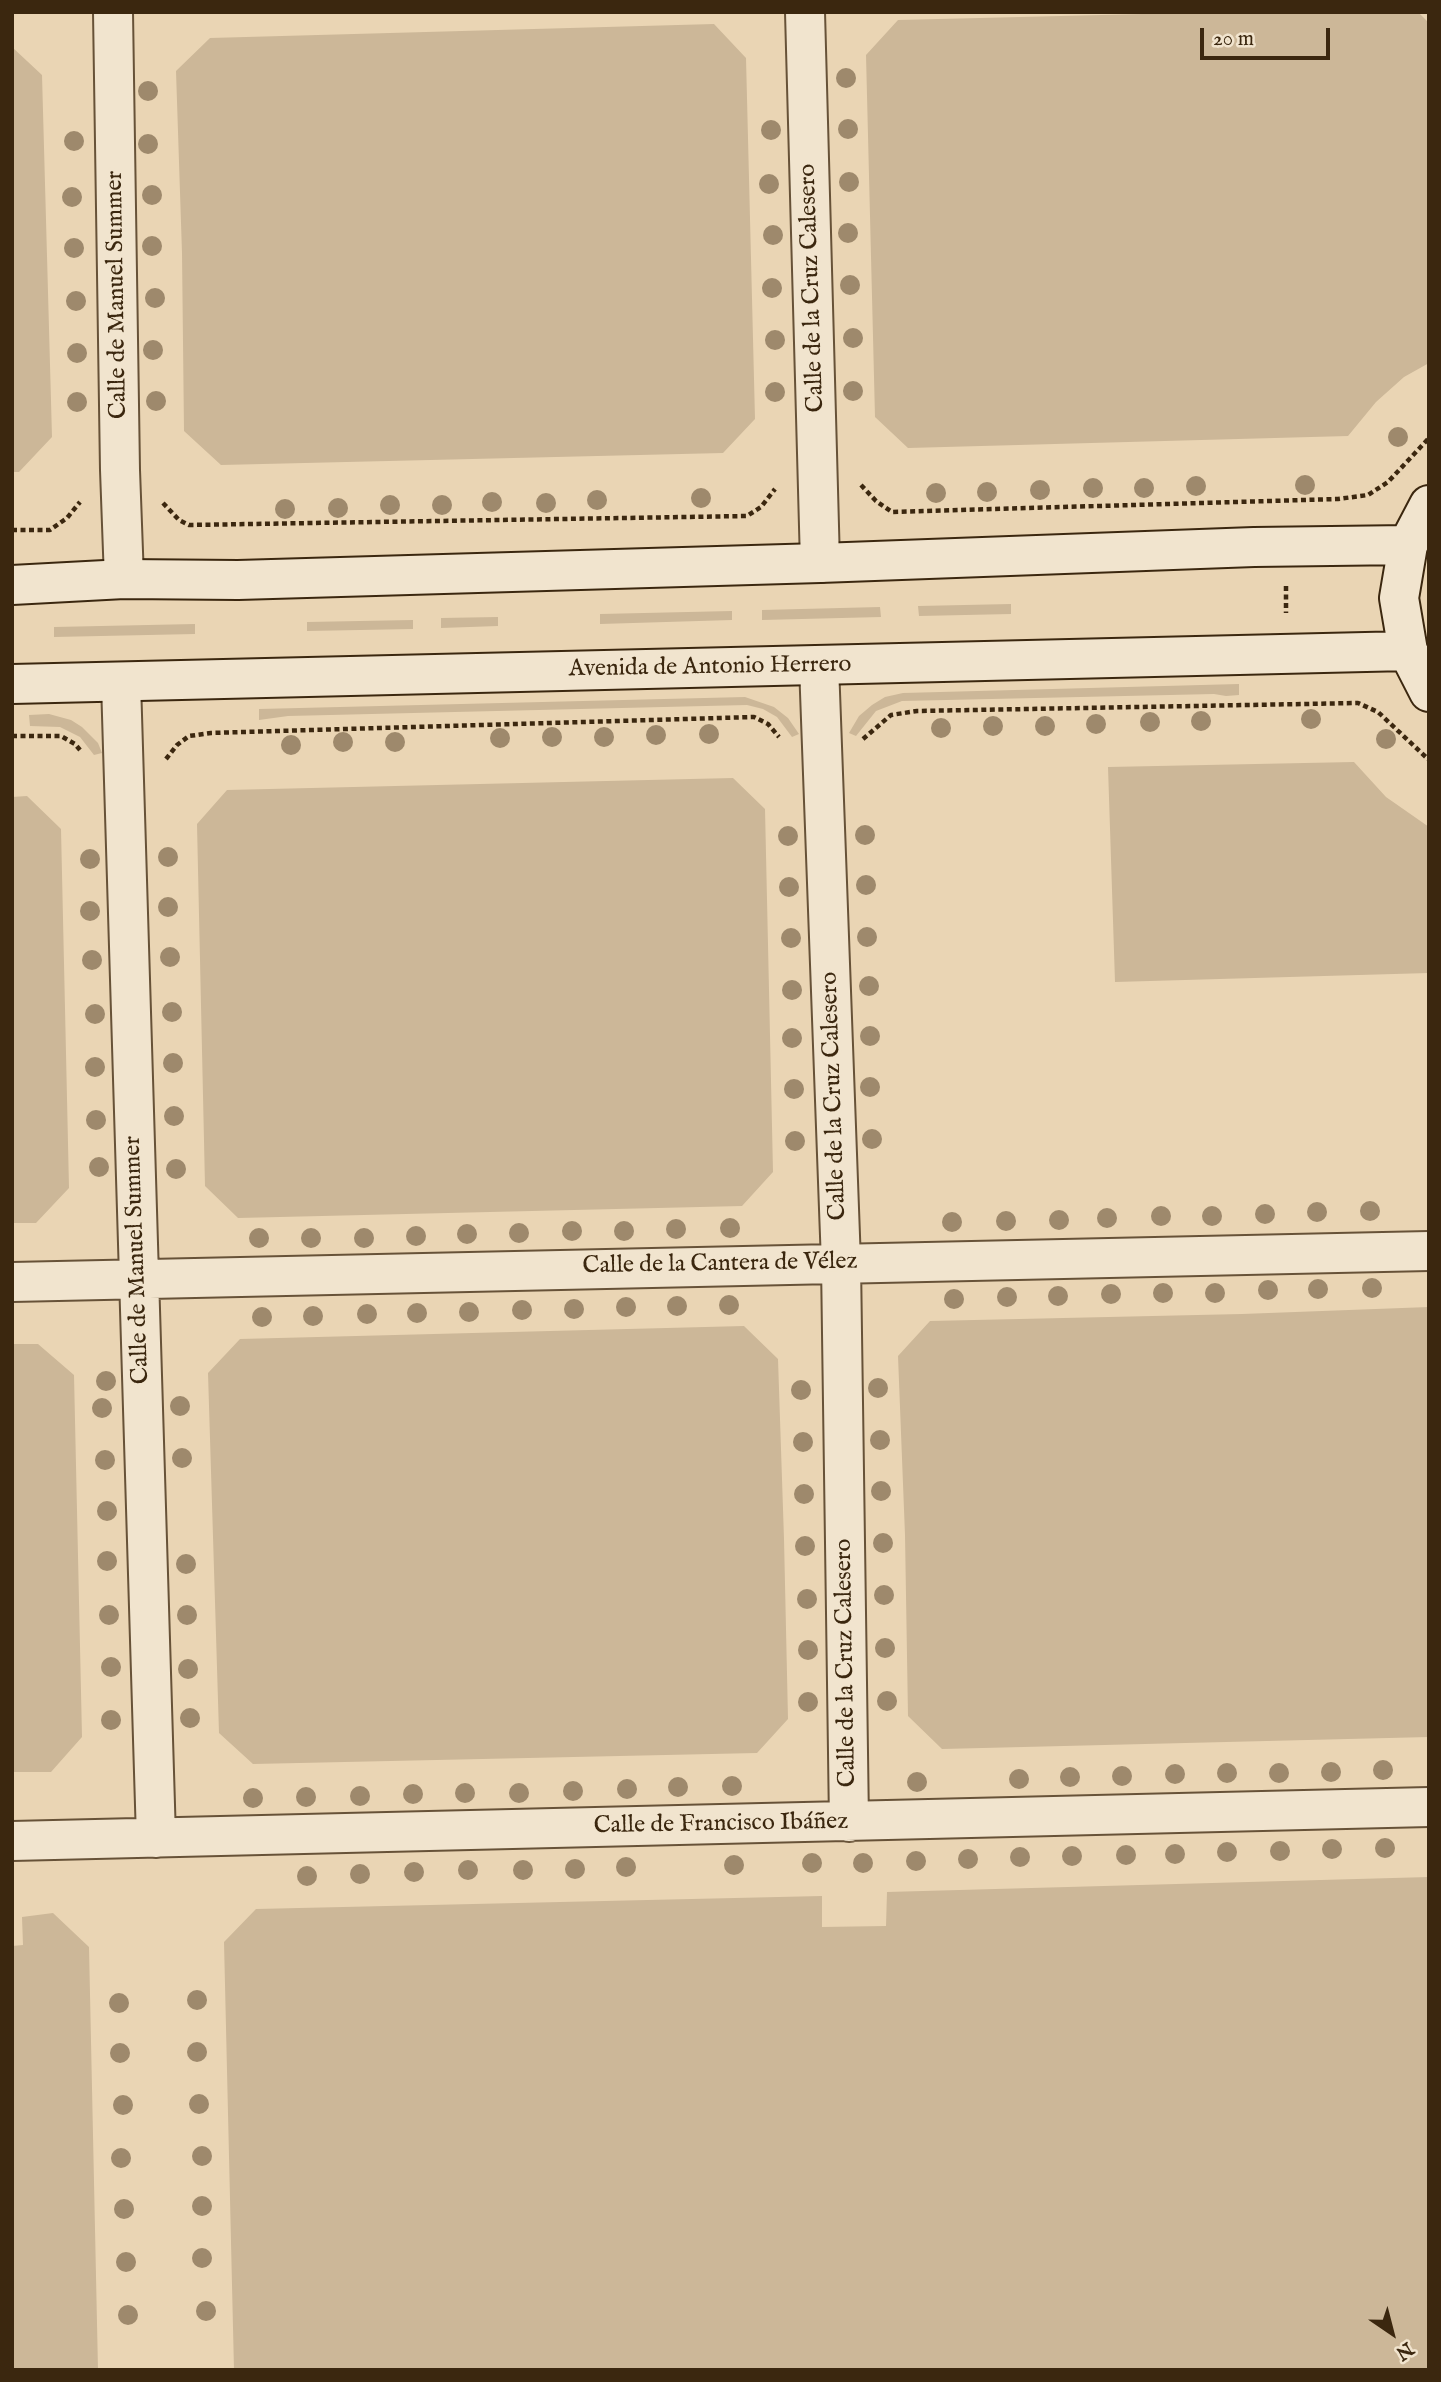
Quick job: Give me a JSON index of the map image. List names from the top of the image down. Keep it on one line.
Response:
{"streets":{"street":["Calle de la Cruz Calesero","Calle de Manuel Summer","Avenida de Antonio Herrero","Calle de la Cantera de Vélez","Calle de Francisco Ibáñez"]},"crossings":[["Calle de la Cruz Calesero","Avenida de Antonio Herrero"],["Calle de la Cruz Calesero","Calle de la Cantera de Vélez"],["Calle de la Cruz Calesero","Calle de Francisco Ibáñez"],["Calle de Manuel Summer","Avenida de Antonio Herrero"],["Calle de Manuel Summer","Calle de la Cantera de Vélez"],["Calle de Manuel Summer","Calle de Francisco Ibáñez"]],"scale_bar":"20 m","north":"bottom right"}
